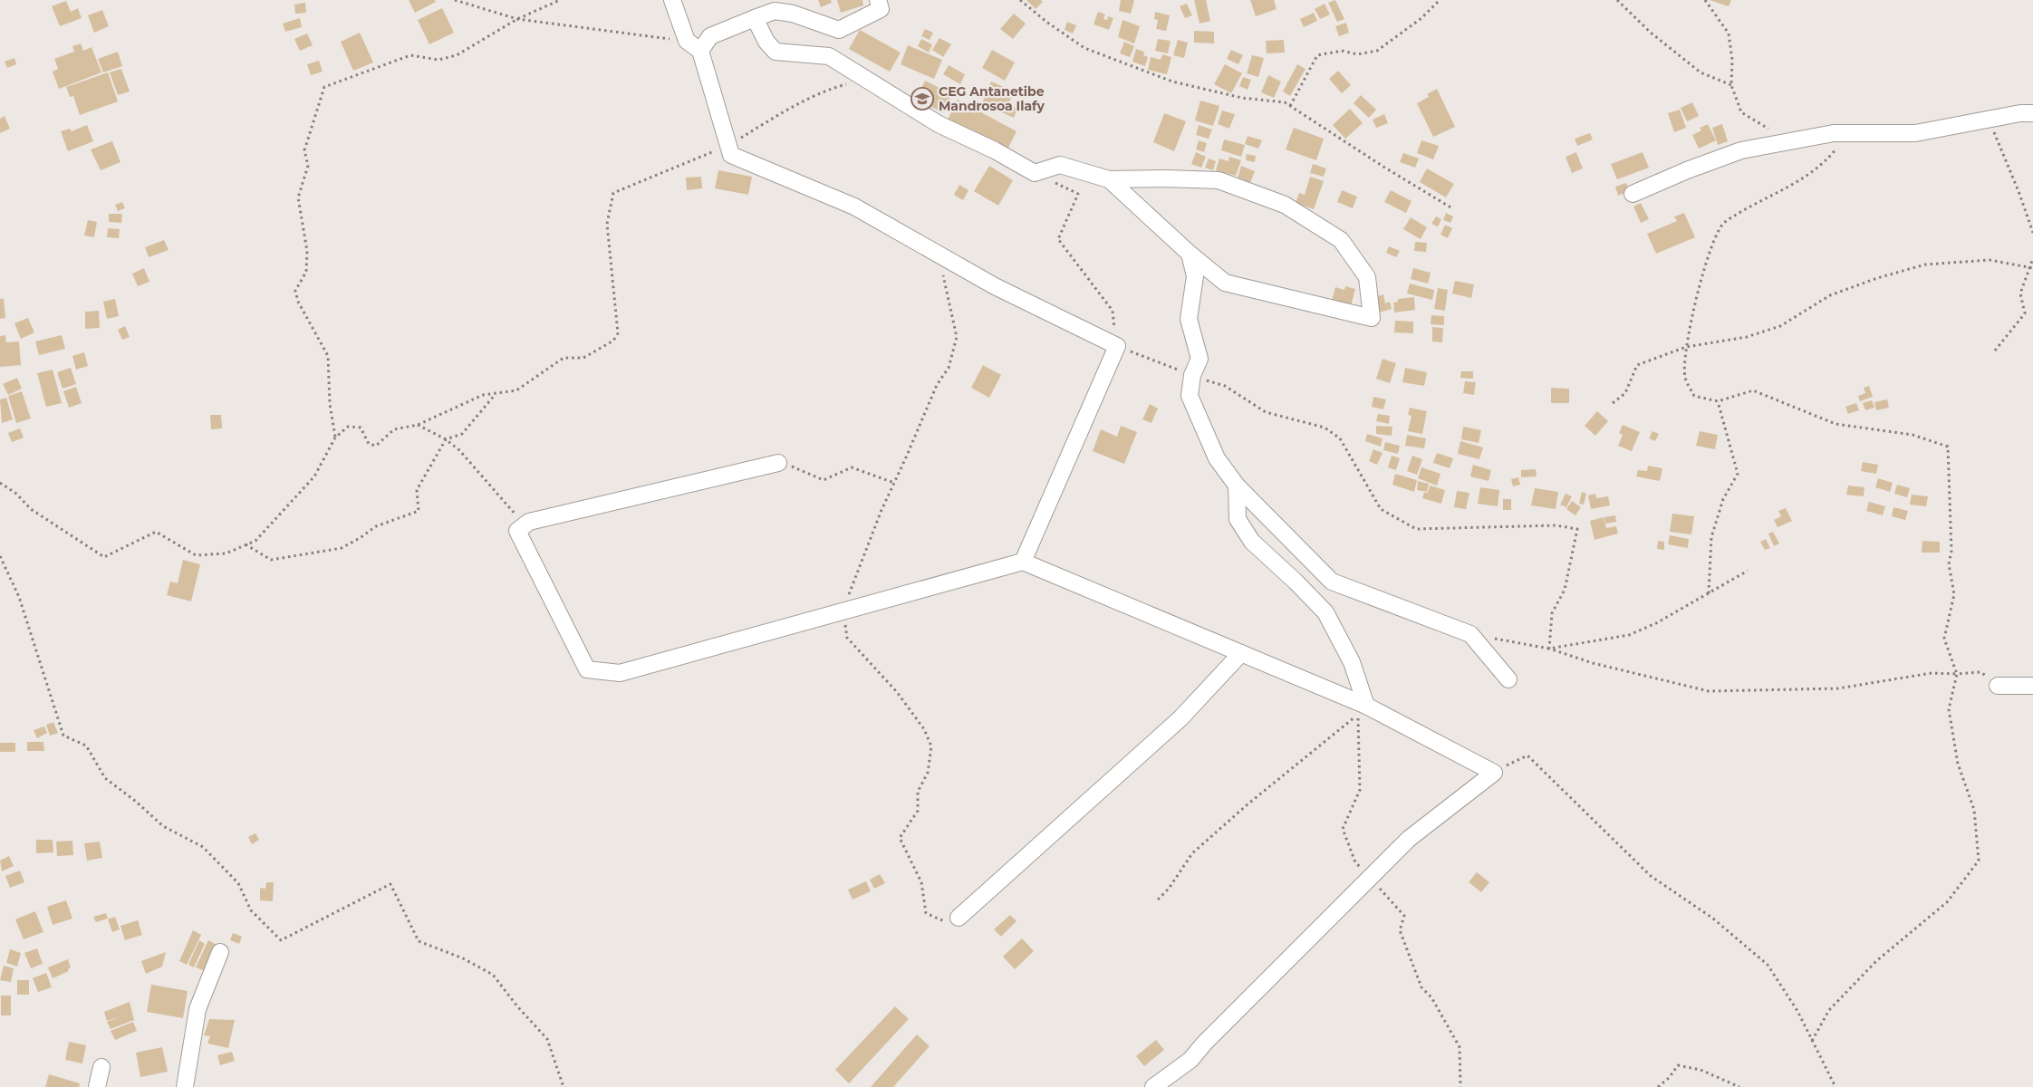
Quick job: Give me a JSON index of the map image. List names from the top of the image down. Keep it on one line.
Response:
{"places":{"school or university":["CEG Antanetibe Mandrosoa Ilafy"]}}
